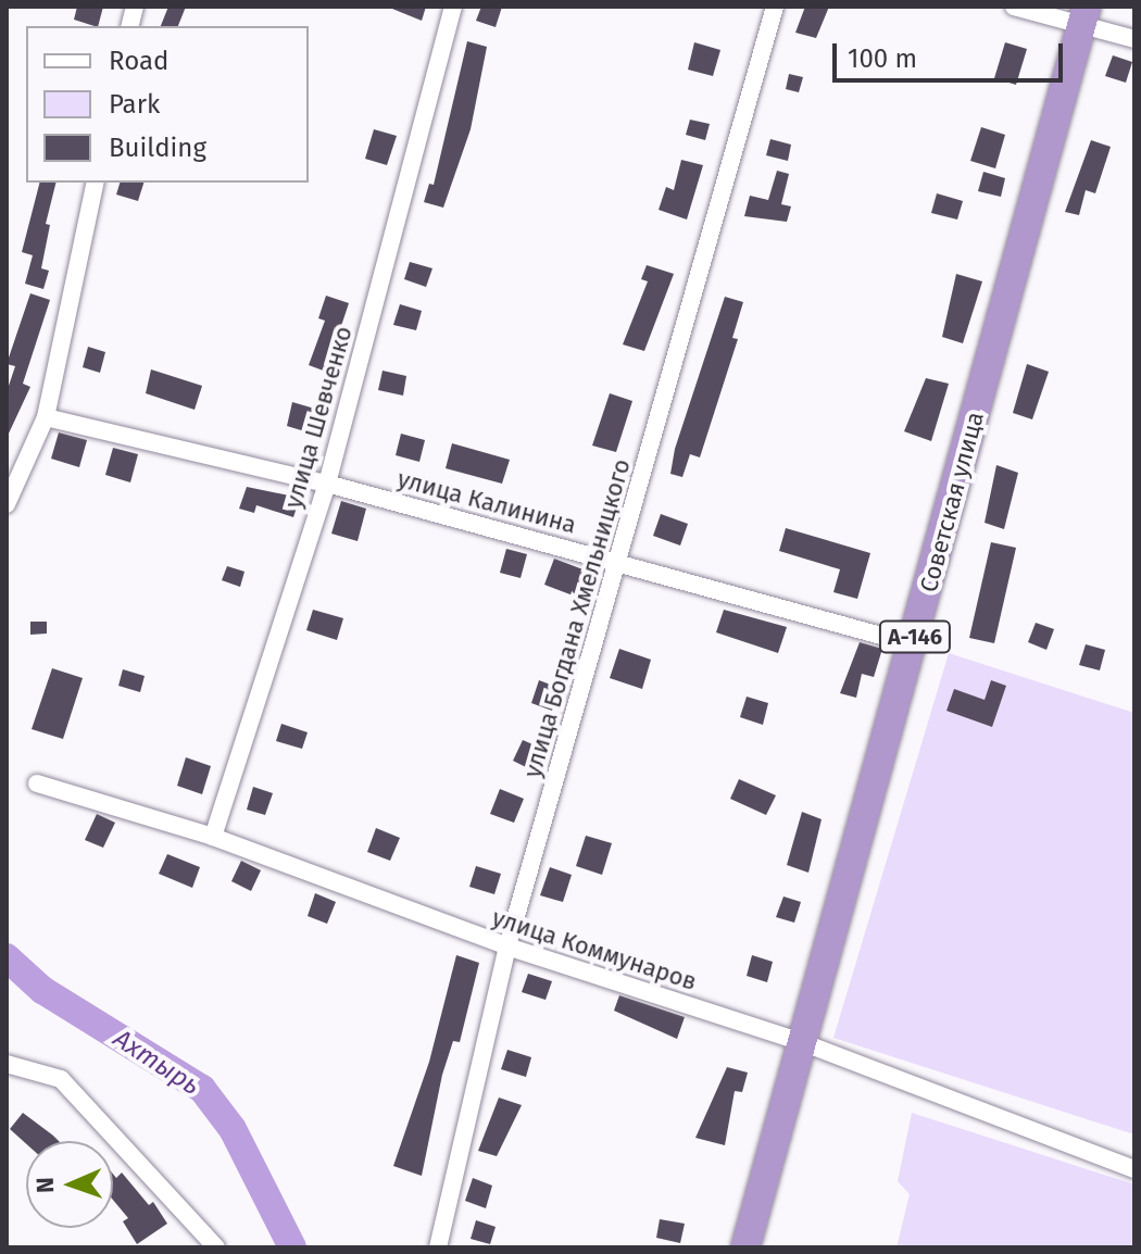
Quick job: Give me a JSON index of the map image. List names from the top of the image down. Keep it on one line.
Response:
{"streets":{"highway":["Советская улица","А-146"],"street":["улица Шевченко","улица Калинина","улица Богдана Хмельницкого","улица Коммунаров"]},"crossings":[["улица Шевченко","улица Калинина"],["улица Шевченко","улица Коммунаров"],["улица Калинина","Советская улица"],["улица Калинина","улица Богдана Хмельницкого"],["Советская улица","улица Коммунаров"],["улица Богдана Хмельницкого","улица Коммунаров"]],"water":["Ахтырь"],"legend":["Road","Park","Building"],"scale_bar":"100 m","north":"left"}
